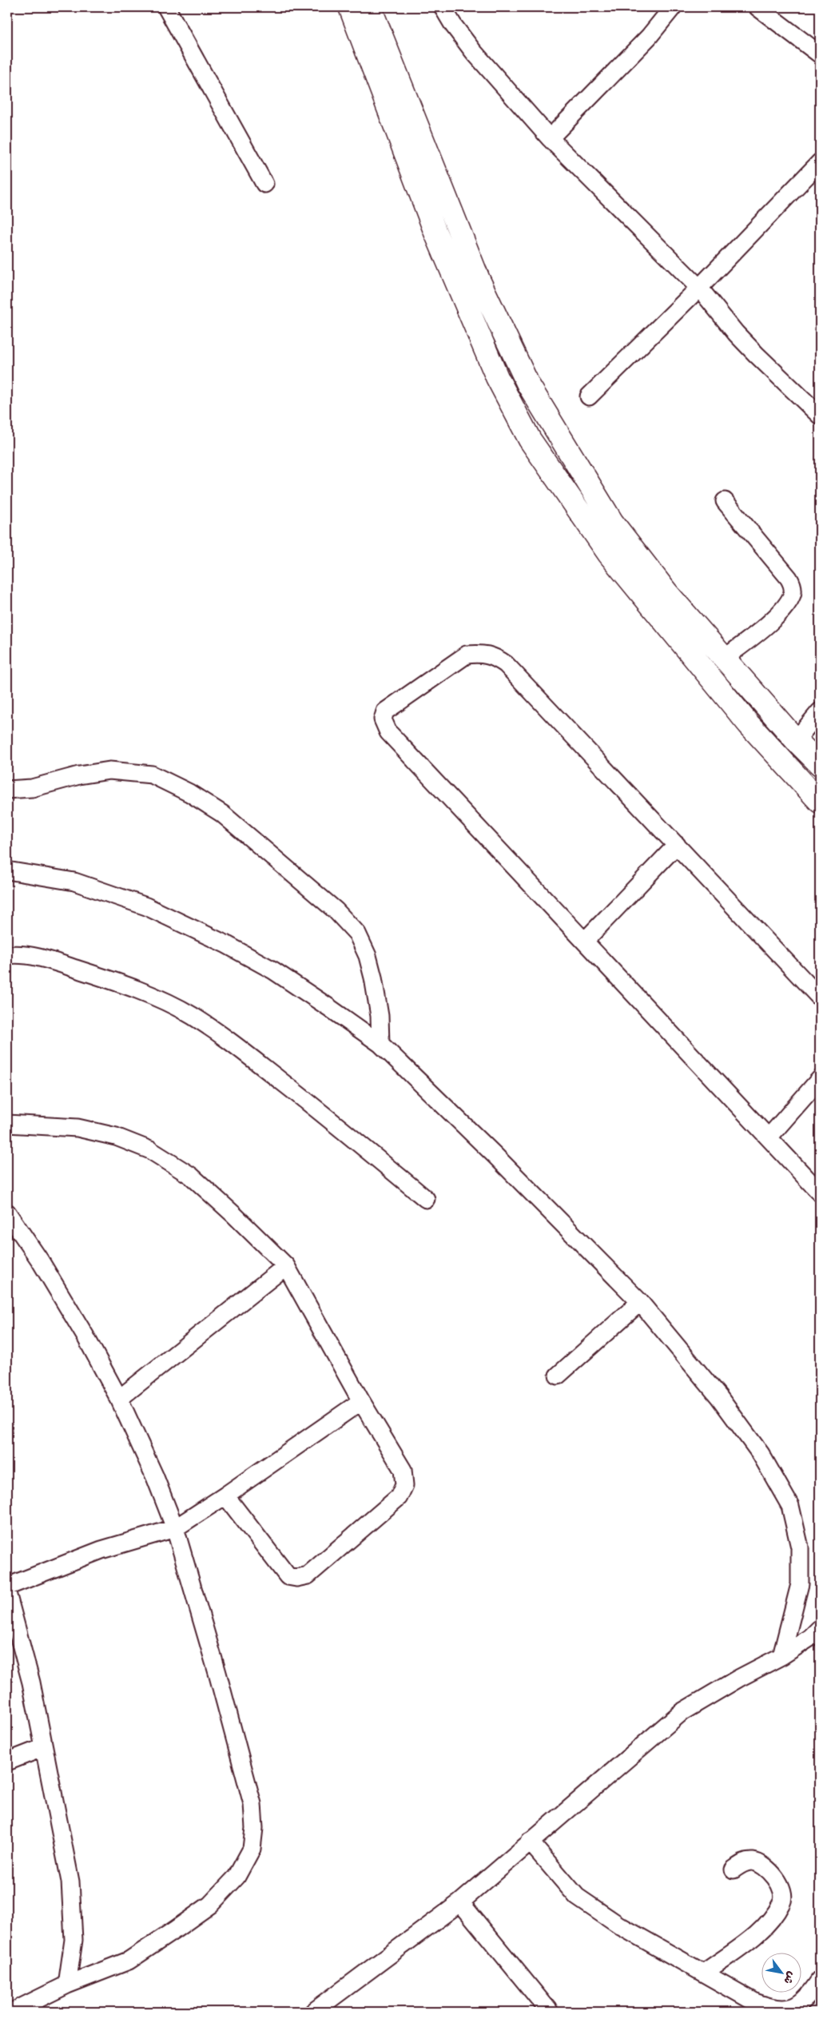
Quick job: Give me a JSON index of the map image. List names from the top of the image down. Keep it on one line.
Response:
{"north":"bottom right"}
